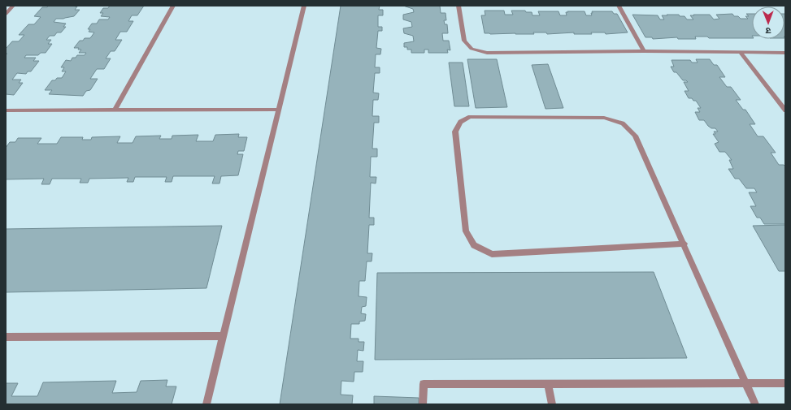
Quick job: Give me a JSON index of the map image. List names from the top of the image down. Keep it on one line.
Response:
{"north":"bottom"}
